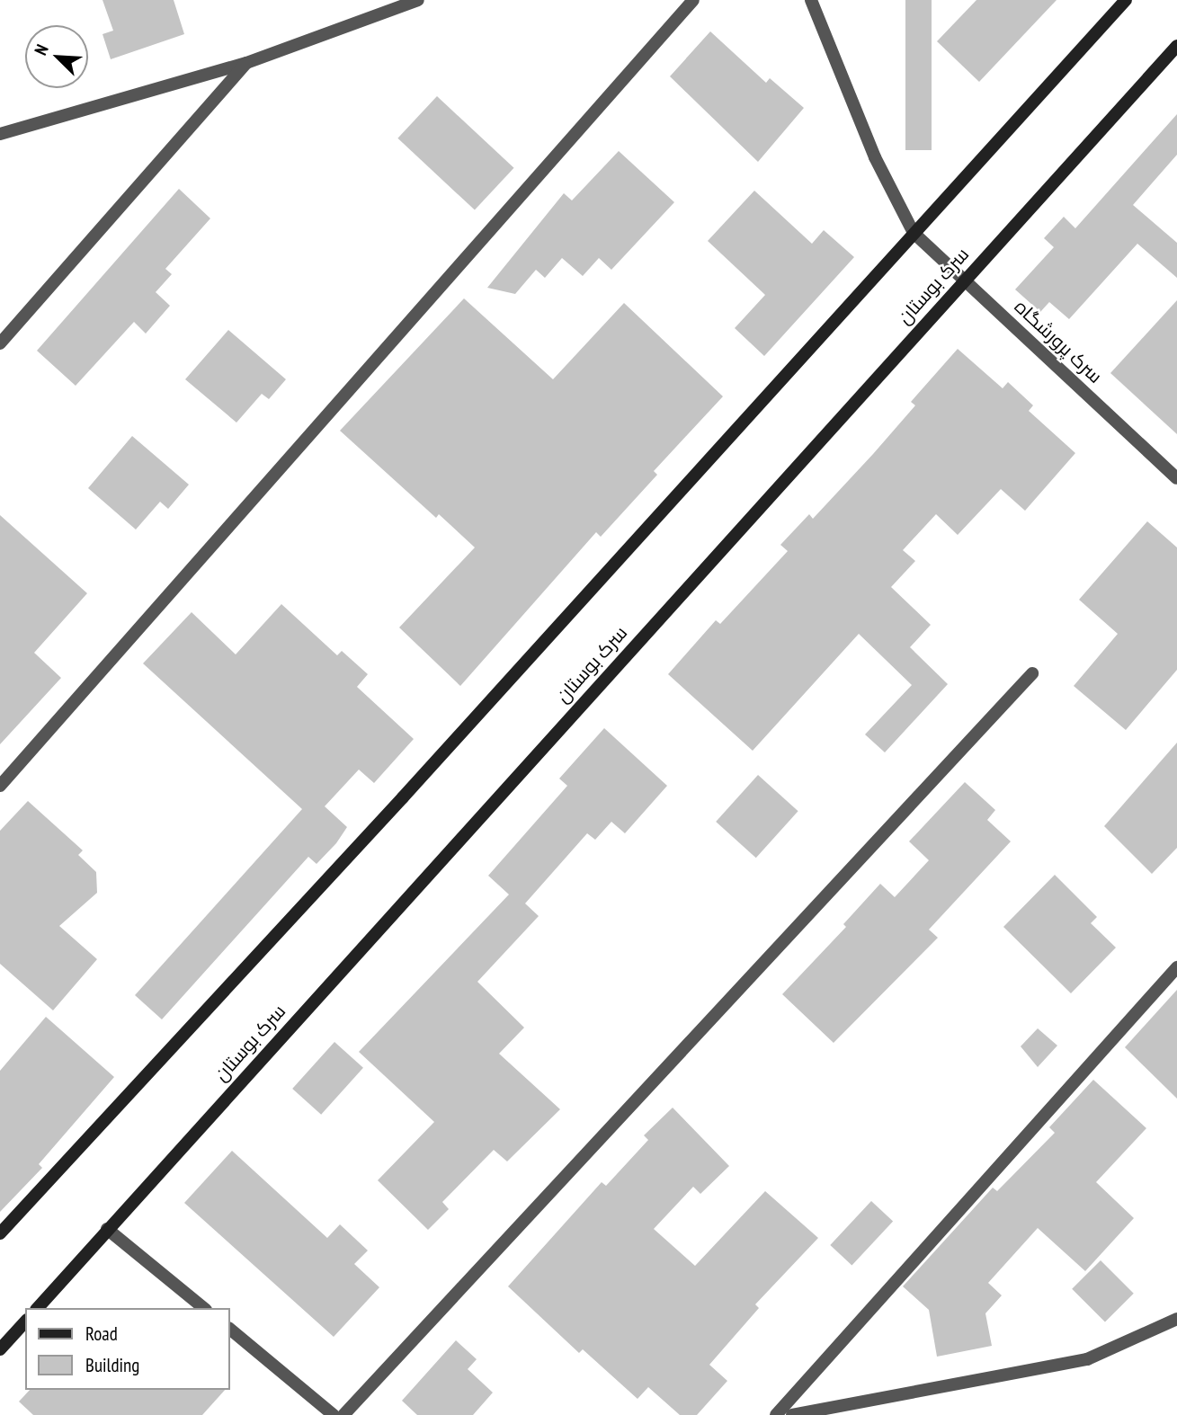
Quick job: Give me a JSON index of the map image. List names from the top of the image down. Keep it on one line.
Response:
{"streets":{"street":["سرک بوستان","سرک پرورشگاه"]},"crossings":[["سرک بوستان","سرک پرورشگاه"]],"legend":["Road","Building"],"north":"top left"}
